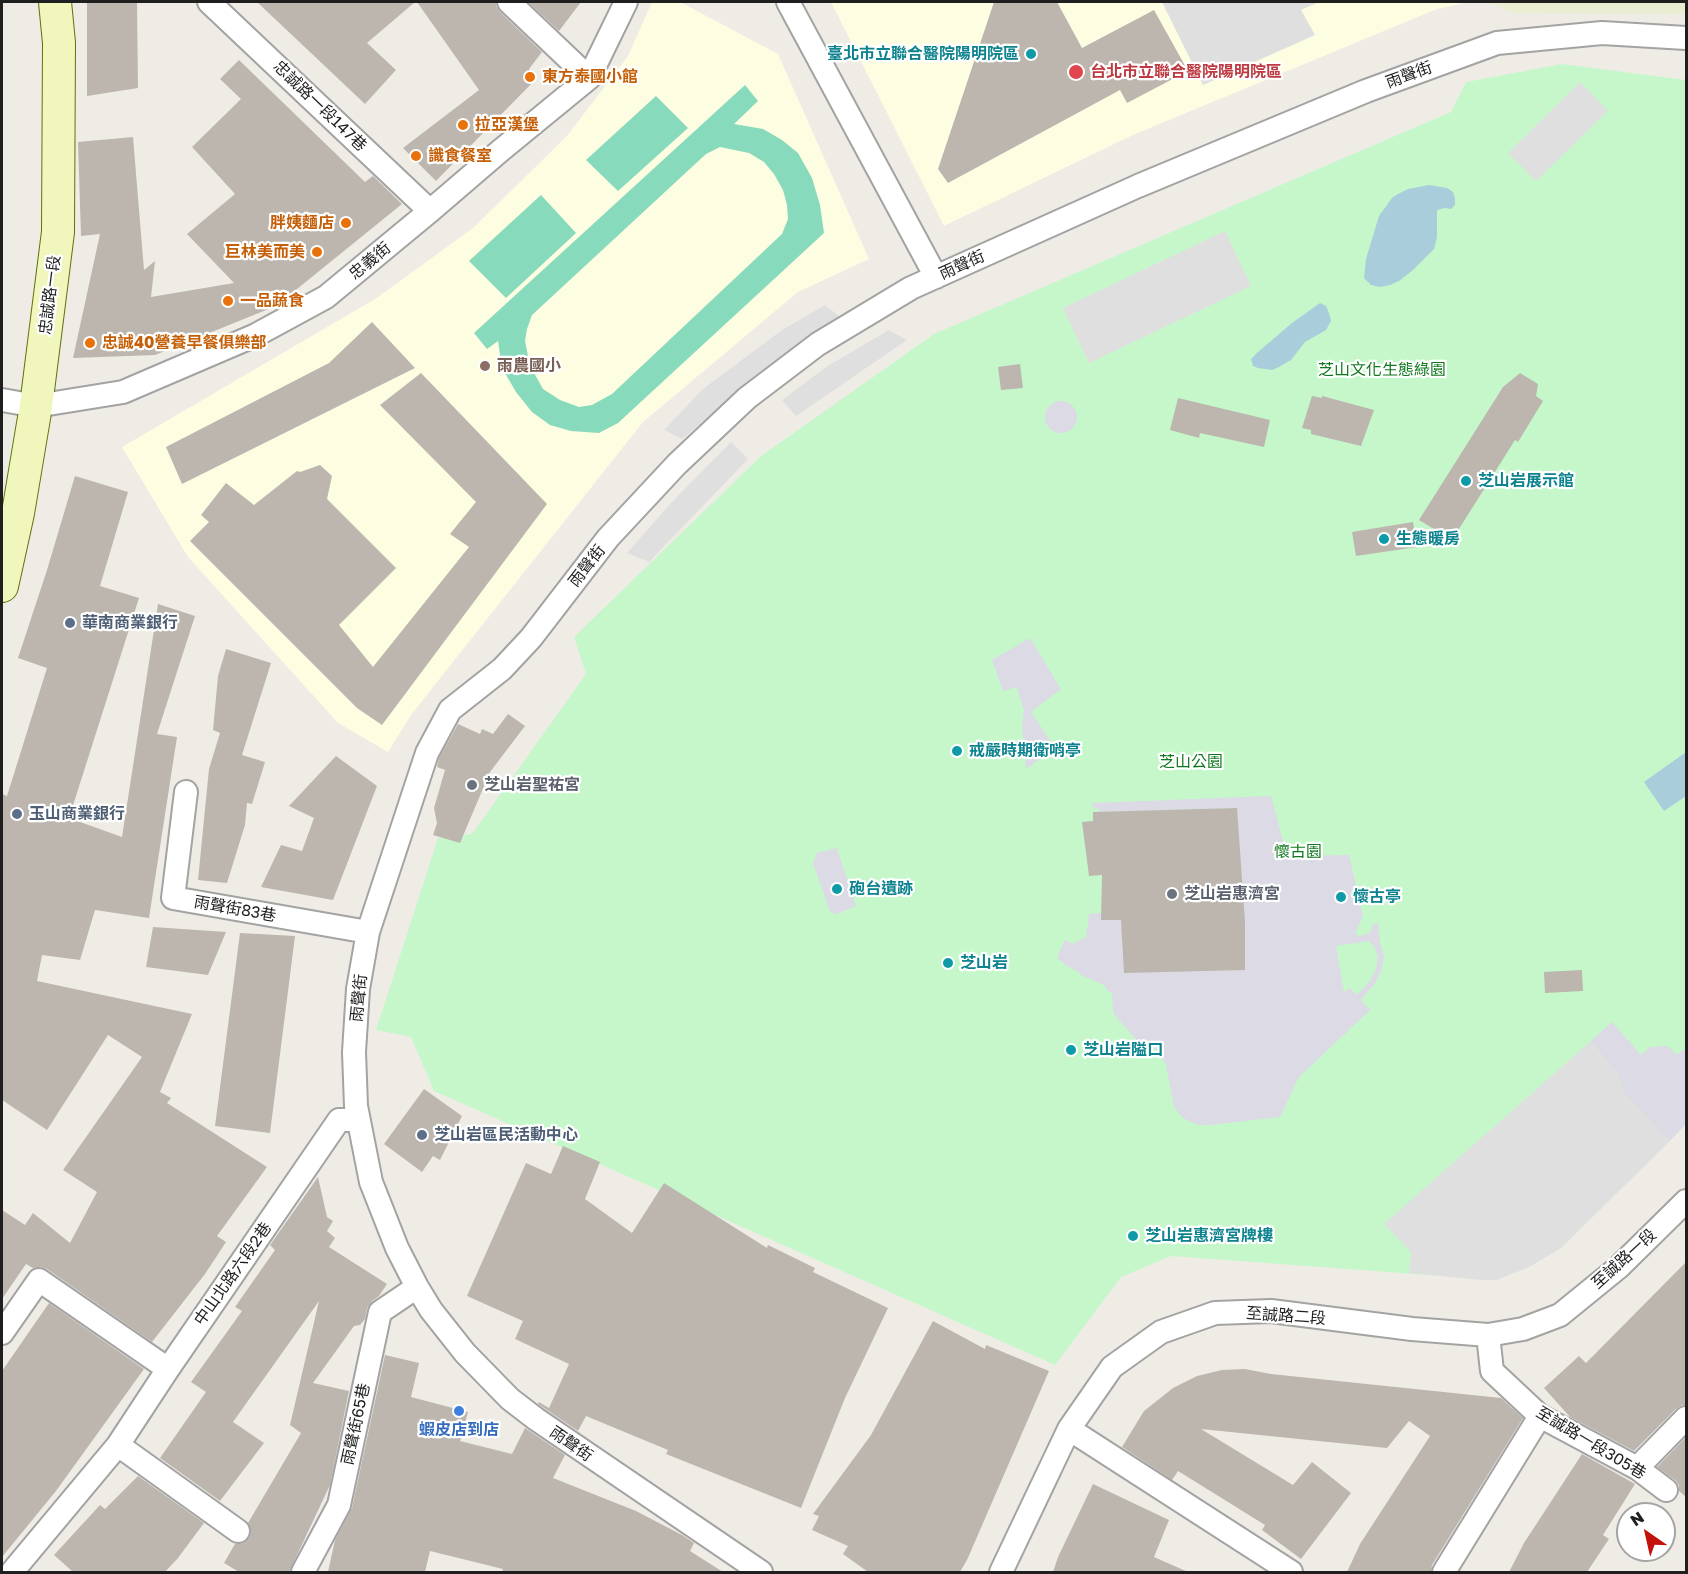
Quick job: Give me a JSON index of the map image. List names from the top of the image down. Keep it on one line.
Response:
{"streets":{"street":["雨聲街","忠誠路一段147巷","忠義街","忠誠路一段","雨聲街83巷","至誠路一段","中山北路六段2巷","至誠路二段","雨聲街65巷","至誠路一段305巷"]},"crossings":[["雨聲街","雨聲街83巷"],["雨聲街","中山北路六段2巷"],["雨聲街","雨聲街65巷"],["忠誠路一段147巷","忠義街"],["忠義街","忠誠路一段"],["至誠路一段","至誠路二段"],["至誠路二段","至誠路一段305巷"]],"parks":["芝山文化生態綠園","芝山公園","懷古園"],"places":["臺北市立聯合醫院陽明院區","台北市立聯合醫院陽明院區","東方泰國小館","拉亞漢堡","識食餐室","胖姨麵店","巨林美而美","一品蔬食","忠誠40營養早餐俱樂部","雨農國小","芝山岩展示館","生態暖房","華南商業銀行","戒嚴時期衛哨亭","芝山岩聖祐宮","玉山商業銀行","砲台遺跡","芝山岩惠濟宮","懷古亭","芝山岩","芝山岩隘口","芝山岩區民活動中心","芝山岩惠濟宮牌樓","蝦皮店到店"],"north":"top left"}
